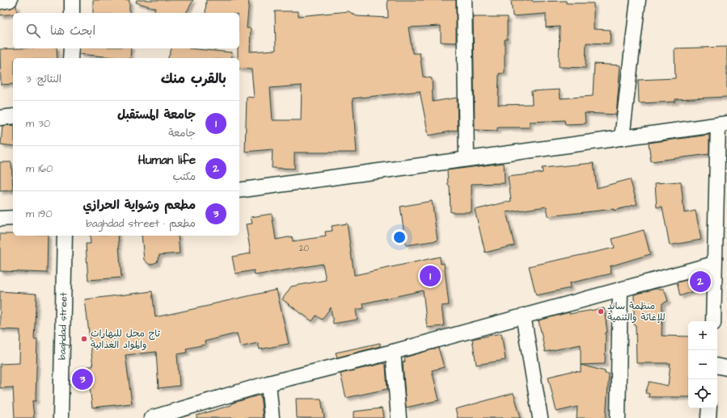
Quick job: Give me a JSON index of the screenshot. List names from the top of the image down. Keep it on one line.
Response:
{"streets":{"street":["baghdad street"]},"places":["منظمة ساند للإغاثة والتنمية","تاج محل للبهارات والمواد الغذائية"],"house_numbers":["20"],"page":{"search":"ابحث هنا","heading":["بالقرب منك","النتائج: 3"],"list":[{"mark":"1","name":"جامعة المستقبل","note":"جامعة","value":"30 m"},{"mark":"2","name":"Human life","note":"مكتب","value":"160 m"},{"mark":"3","name":"مطعم وشواية الحرازي","note":"مطعم · baghdad street","value":"190 m"}],"pins":["1","2","3"],"map_buttons":["+","−"]}}
